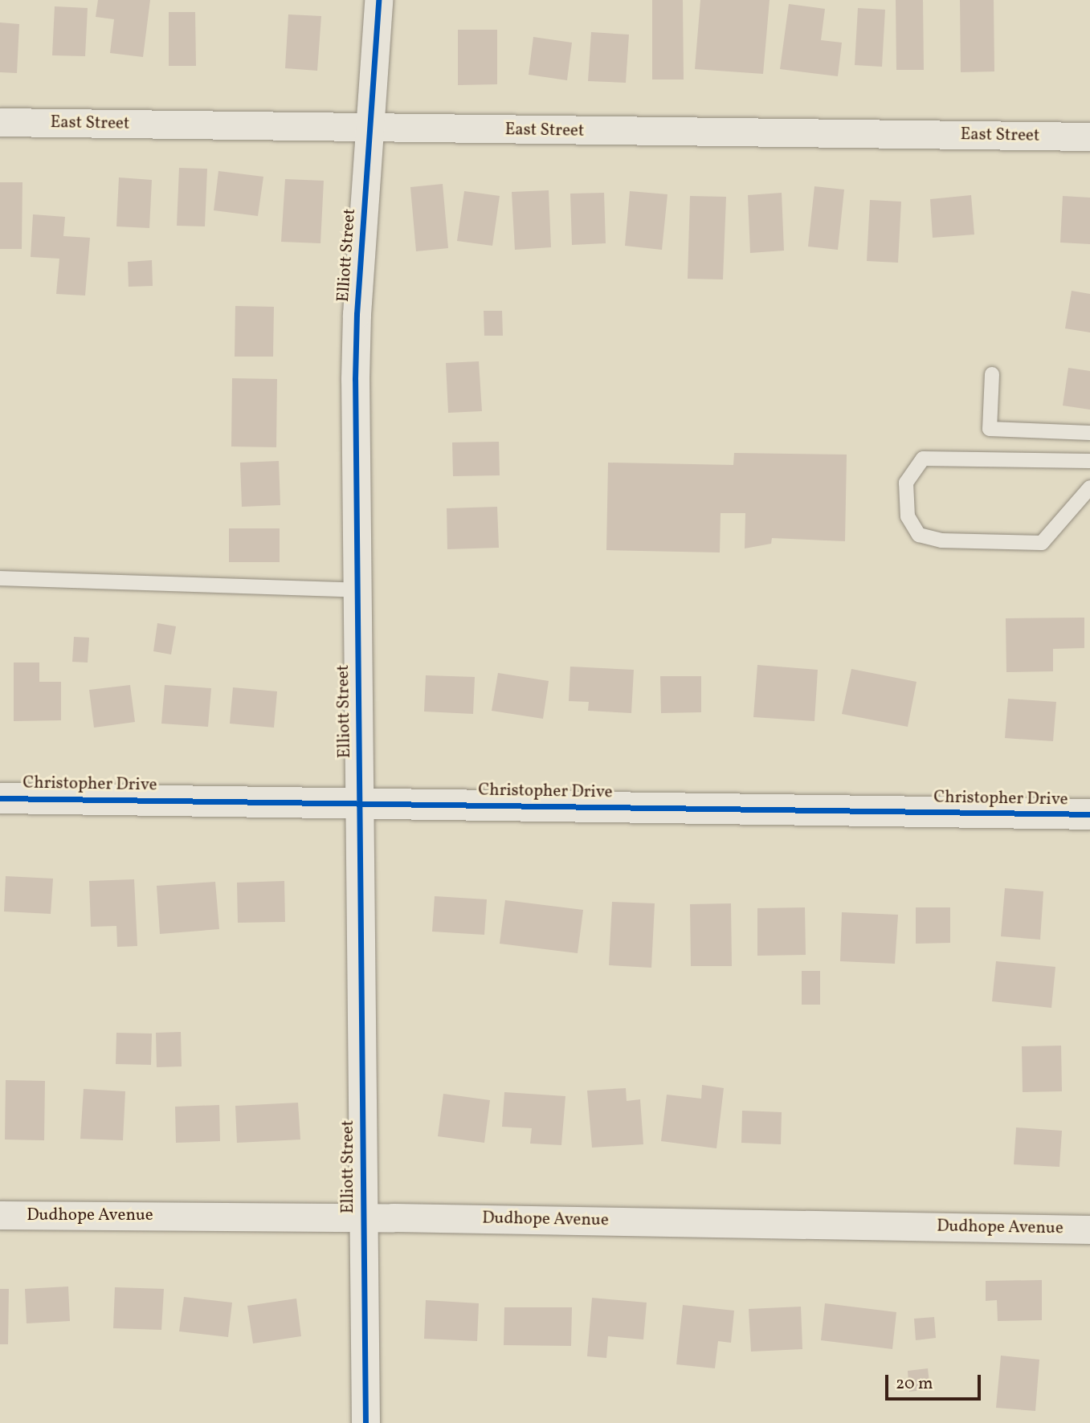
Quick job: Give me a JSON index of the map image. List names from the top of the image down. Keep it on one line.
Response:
{"streets":{"street":["East Street","Elliott Street","Christopher Drive","Dudhope Avenue"]},"crossings":[["East Street","Elliott Street"],["Elliott Street","Christopher Drive"],["Elliott Street","Dudhope Avenue"]],"scale_bar":"20 m"}
